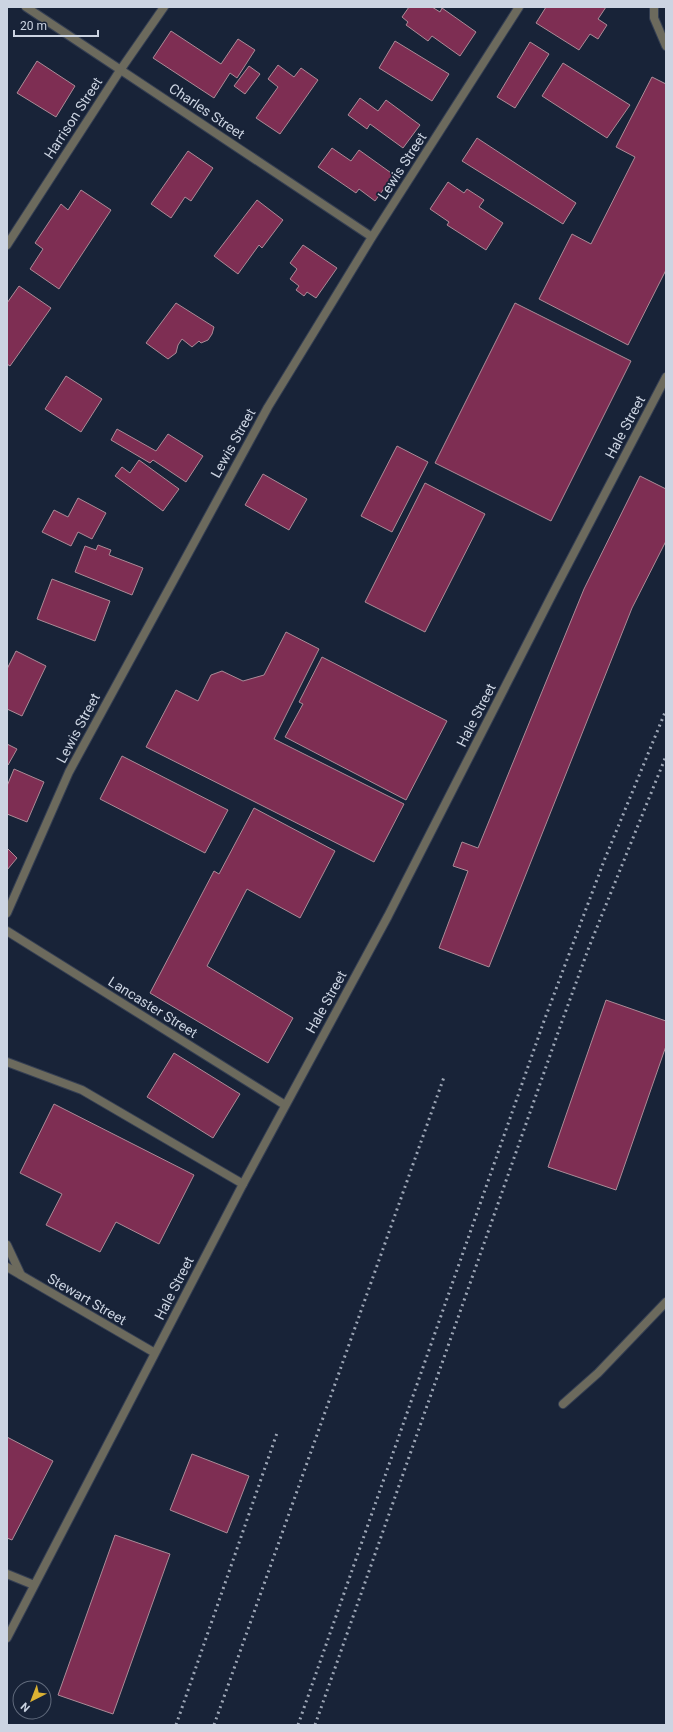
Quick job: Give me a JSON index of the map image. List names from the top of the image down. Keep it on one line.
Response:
{"streets":{"street":["Charles Street","Harrison Street","Lewis Street","Hale Street","Lancaster Street","Stewart Street"]},"crossings":[["Charles Street","Harrison Street"],["Charles Street","Lewis Street"],["Hale Street","Lancaster Street"],["Hale Street","Stewart Street"]],"scale_bar":"20 m","north":"bottom left"}
